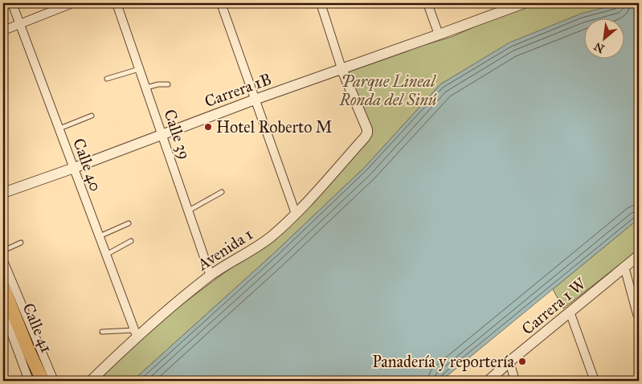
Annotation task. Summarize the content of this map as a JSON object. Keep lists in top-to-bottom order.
{
  "streets": {
    "main road": ["Calle 41"],
    "street": [
      "Carrera 1B",
      "Calle 39",
      "Calle 40",
      "Avenida 1",
      "Carrera 1 W"
    ]
  },
  "crossings": [
    ["Carrera 1B", "Calle 39"],
    ["Carrera 1B", "Calle 40"],
    ["Carrera 1B", "Avenida 1"],
    ["Calle 39", "Avenida 1"],
    ["Calle 40", "Avenida 1"]
  ],
  "parks": ["Parque Lineal Ronda del Sinú"],
  "places": ["Hotel Roberto M", "Panadería y reportería"],
  "north": "bottom left"
}
